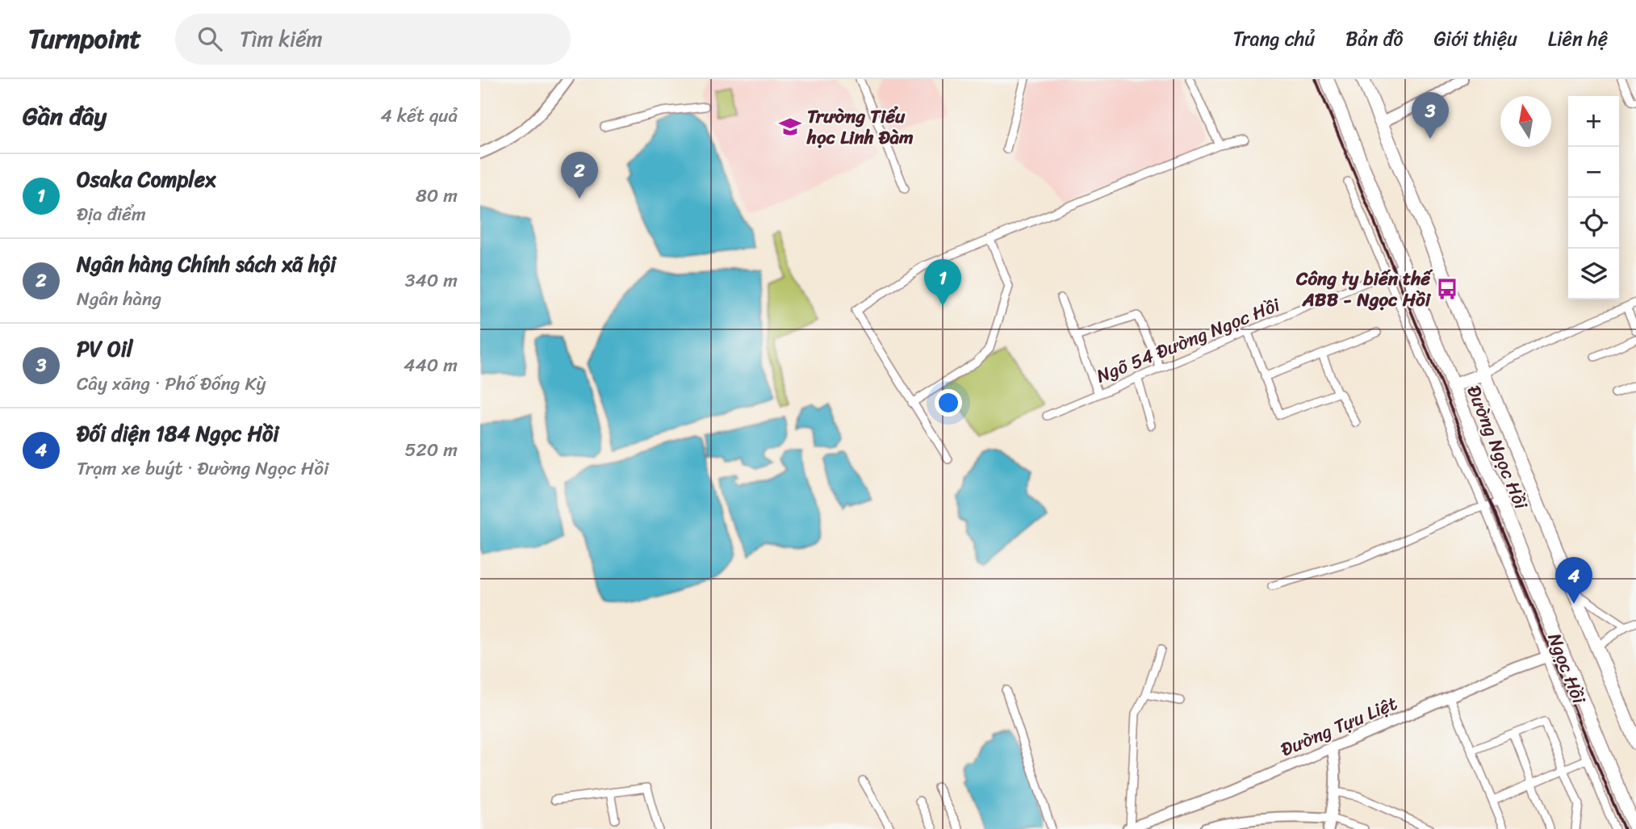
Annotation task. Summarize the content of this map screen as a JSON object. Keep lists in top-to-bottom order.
{
  "streets": {
    "highway": ["Đường Ngọc Hồi"],
    "street": ["Ngõ 54 Đường Ngọc Hồi", "Ngọc Hồi", "Đường Tựu Liệt"]
  },
  "crossings": [
    ["Ngõ 54 Đường Ngọc Hồi", "Đường Ngọc Hồi"],
    ["Ngõ 54 Đường Ngọc Hồi", "Ngọc Hồi"],
    ["Đường Ngọc Hồi", "Đường Tựu Liệt"],
    ["Ngọc Hồi", "Đường Tựu Liệt"]
  ],
  "places": {
    "school or university": ["Trường Tiểu học Linh Đàm"],
    "bus stop": ["Công ty biến thế ABB - Ngọc Hồi"]
  },
  "north": "top",
  "page": {
    "header": "Turnpoint",
    "search": "Tìm kiếm",
    "nav": [
      "Trang chủ",
      "Bản đồ",
      "Giới thiệu",
      "Liên hệ"
    ],
    "heading": ["Gần đây", "4 kết quả"],
    "pins": [
      "3",
      "2",
      "1",
      "4"
    ],
    "map_buttons": ["+", "−"],
    "list": [
      {
        "mark": "1",
        "name": "Osaka Complex",
        "note": "Địa điểm",
        "value": "80 m"
      },
      {
        "mark": "2",
        "name": "Ngân hàng Chính sách xã hội",
        "note": "Ngân hàng",
        "value": "340 m"
      },
      {
        "mark": "3",
        "name": "PV Oil",
        "note": "Cây xăng · Phố Đống Kỳ",
        "value": "440 m"
      },
      {
        "mark": "4",
        "name": "Đối diện 184 Ngọc Hồi",
        "note": "Trạm xe buýt · Đường Ngọc Hồi",
        "value": "520 m"
      }
    ]
  }
}
